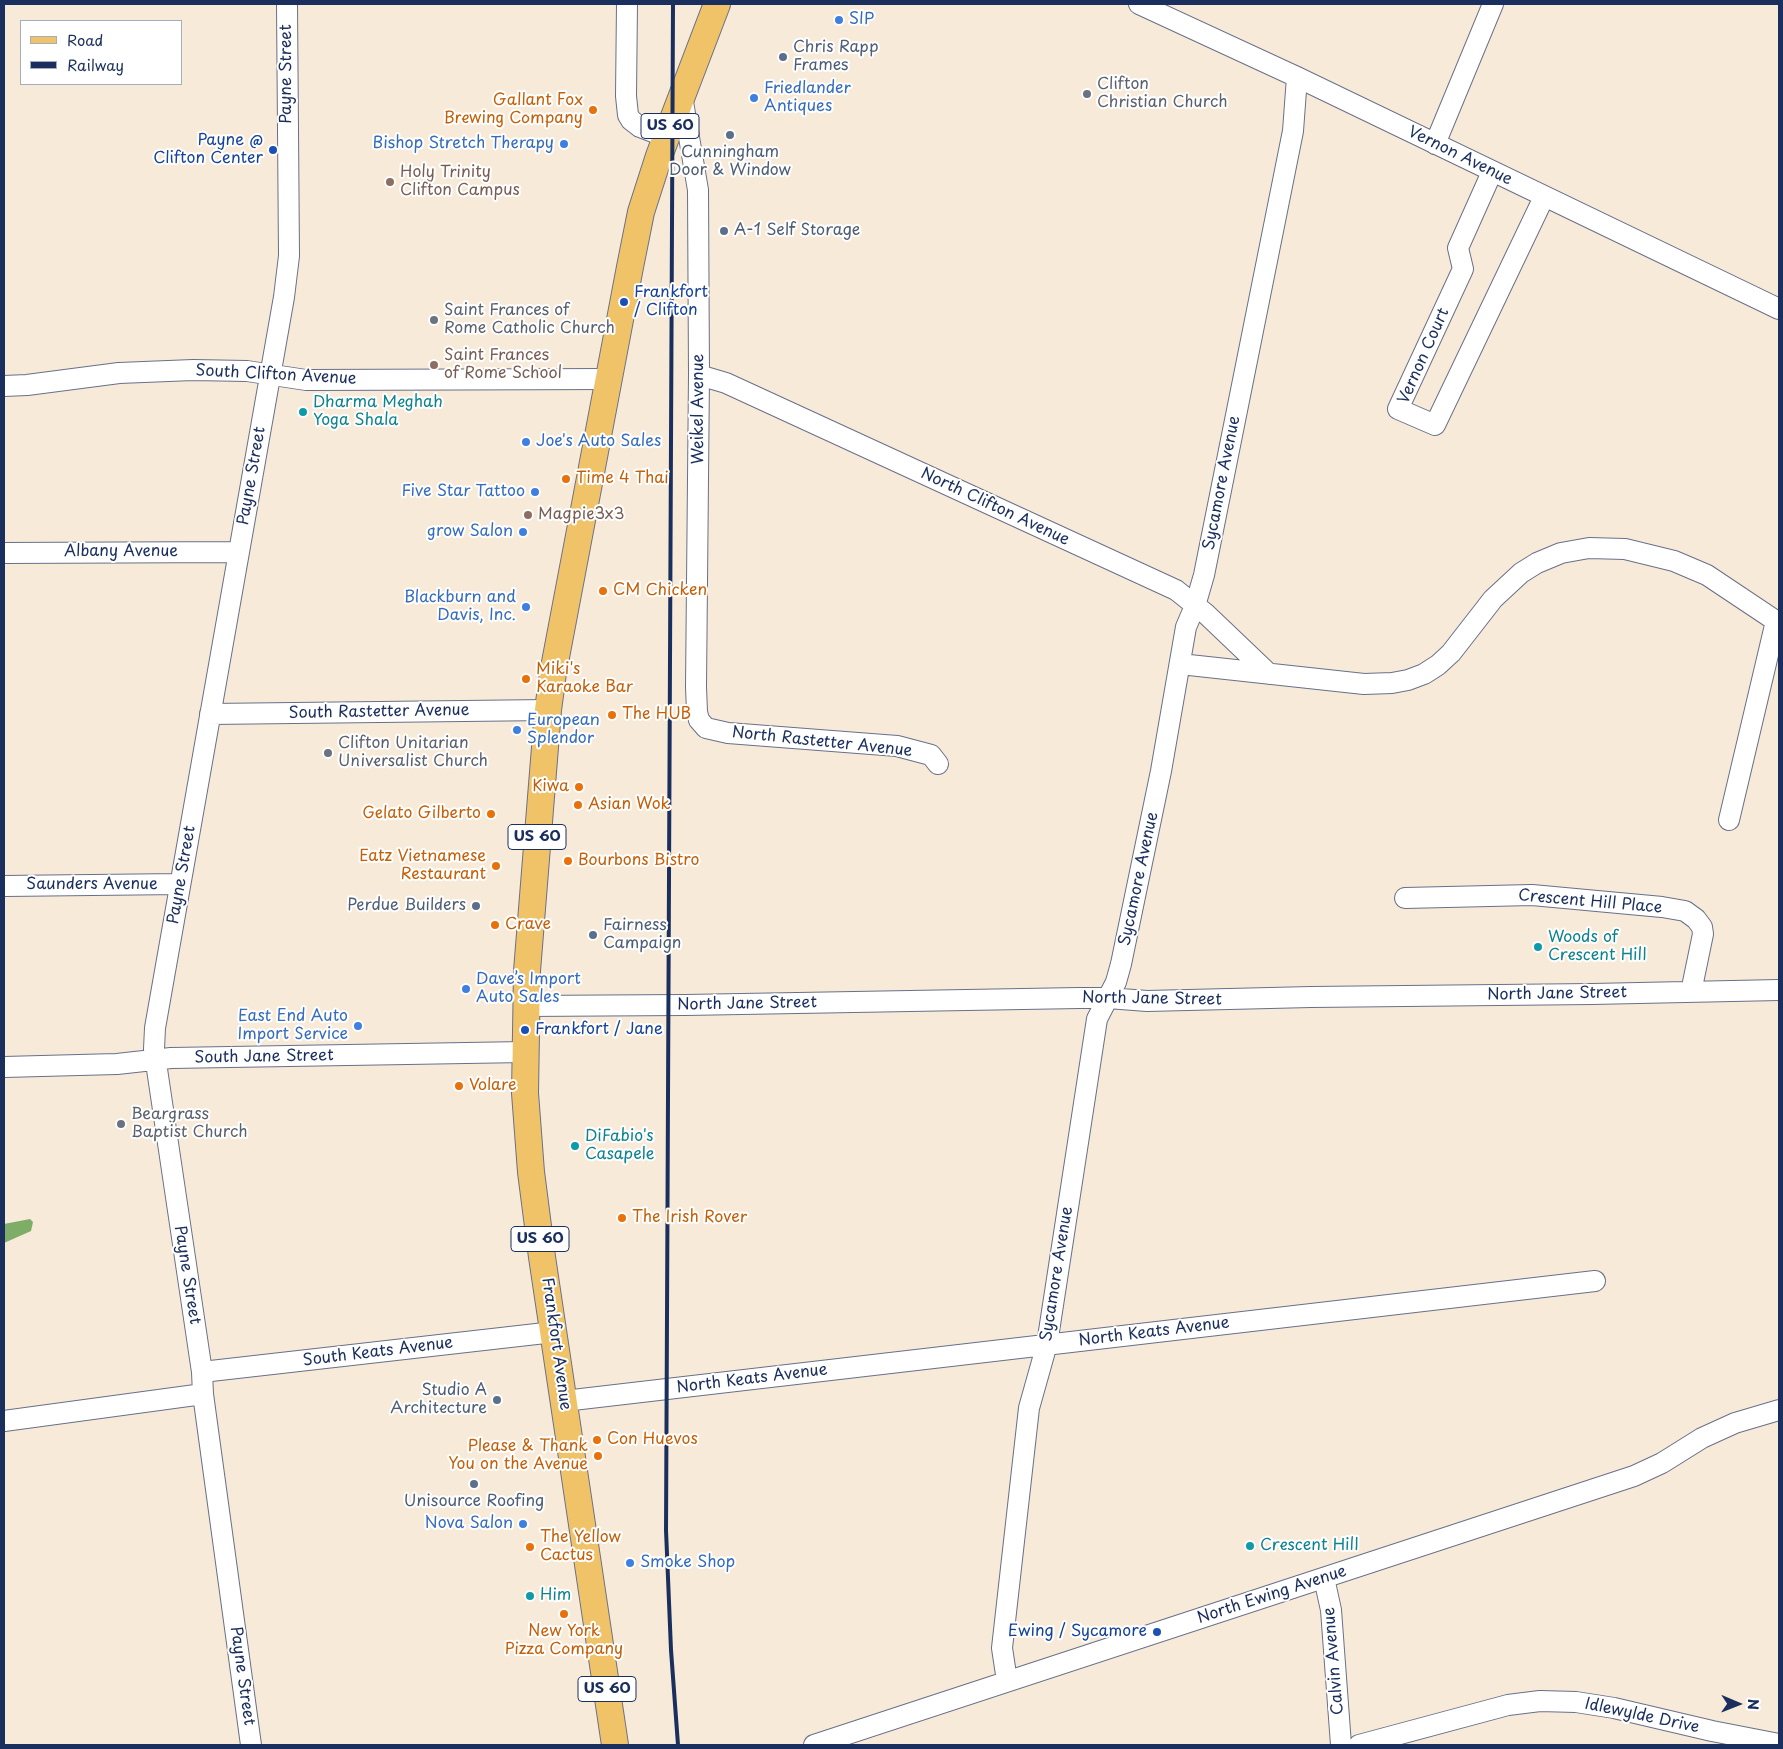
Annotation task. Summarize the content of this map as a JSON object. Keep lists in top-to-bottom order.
{
  "streets": {
    "main road": ["US 60", "Frankfort Avenue"],
    "street": [
      "Payne Street",
      "Vernon Avenue",
      "Vernon Court",
      "South Clifton Avenue",
      "Weikel Avenue",
      "Sycamore Avenue",
      "North Clifton Avenue",
      "Albany Avenue",
      "South Rastetter Avenue",
      "North Rastetter Avenue",
      "Saunders Avenue",
      "Crescent Hill Place",
      "North Jane Street",
      "South Jane Street",
      "North Keats Avenue",
      "South Keats Avenue",
      "North Ewing Avenue",
      "Calvin Avenue",
      "Idlewylde Drive"
    ]
  },
  "crossings": [
    ["Payne Street", "South Clifton Avenue"],
    ["Payne Street", "Albany Avenue"],
    ["Payne Street", "South Rastetter Avenue"],
    ["Payne Street", "Saunders Avenue"],
    ["Payne Street", "South Jane Street"],
    ["Payne Street", "South Keats Avenue"],
    ["Vernon Avenue", "Vernon Court"],
    ["Vernon Avenue", "Sycamore Avenue"],
    ["South Clifton Avenue", "Frankfort Avenue"],
    ["Weikel Avenue", "North Clifton Avenue"],
    ["Weikel Avenue", "North Rastetter Avenue"],
    ["Weikel Avenue", "Frankfort Avenue"],
    ["Sycamore Avenue", "North Clifton Avenue"],
    ["Sycamore Avenue", "North Jane Street"],
    ["Sycamore Avenue", "North Keats Avenue"],
    ["Sycamore Avenue", "North Ewing Avenue"],
    ["South Rastetter Avenue", "Frankfort Avenue"],
    ["Crescent Hill Place", "North Jane Street"],
    ["North Jane Street", "Frankfort Avenue"],
    ["South Jane Street", "Frankfort Avenue"],
    ["North Keats Avenue", "Frankfort Avenue"],
    ["Frankfort Avenue", "South Keats Avenue"],
    ["North Ewing Avenue", "Calvin Avenue"]
  ],
  "places": [
    "SIP",
    "Chris Rapp Frames",
    "Clifton Christian Church",
    "Friedlander Antiques",
    "Gallant Fox Brewing Company",
    "Cunningham Door & Window",
    "Bishop Stretch Therapy",
    "Payne @ Clifton Center",
    "Holy Trinity Clifton Campus",
    "A-1 Self Storage",
    "Frankfort / Clifton",
    "Saint Frances of Rome Catholic Church",
    "Saint Frances of Rome School",
    "Dharma Meghah Yoga Shala",
    "Joe's Auto Sales",
    "Time 4 Thai",
    "Five Star Tattoo",
    "Magpie3x3",
    "grow Salon",
    "CM Chicken",
    "Blackburn and Davis, Inc.",
    "Miki's Karaoke Bar",
    "The HUB",
    "European Splendor",
    "Clifton Unitarian Universalist Church",
    "Kiwa",
    "Asian Wok",
    "Gelato Gilberto",
    "Bourbons Bistro",
    "Eatz Vietnamese Restaurant",
    "Perdue Builders",
    "Crave",
    "Fairness Campaign",
    "Woods of Crescent Hill",
    "Dave’s Import Auto Sales",
    "East End Auto Import Service",
    "Frankfort / Jane",
    "Volare",
    "Beargrass Baptist Church",
    "DiFabio's Casapele",
    "The Irish Rover",
    "Studio A Architecture",
    "Con Huevos",
    "Please & Thank You on the Avenue",
    "Unisource Roofing",
    "Nova Salon",
    "Crescent Hill",
    "The Yellow Cactus",
    "Smoke Shop",
    "Him",
    "New York Pizza Company",
    "Ewing / Sycamore"
  ],
  "legend": ["Road", "Railway"],
  "north": "right"
}
